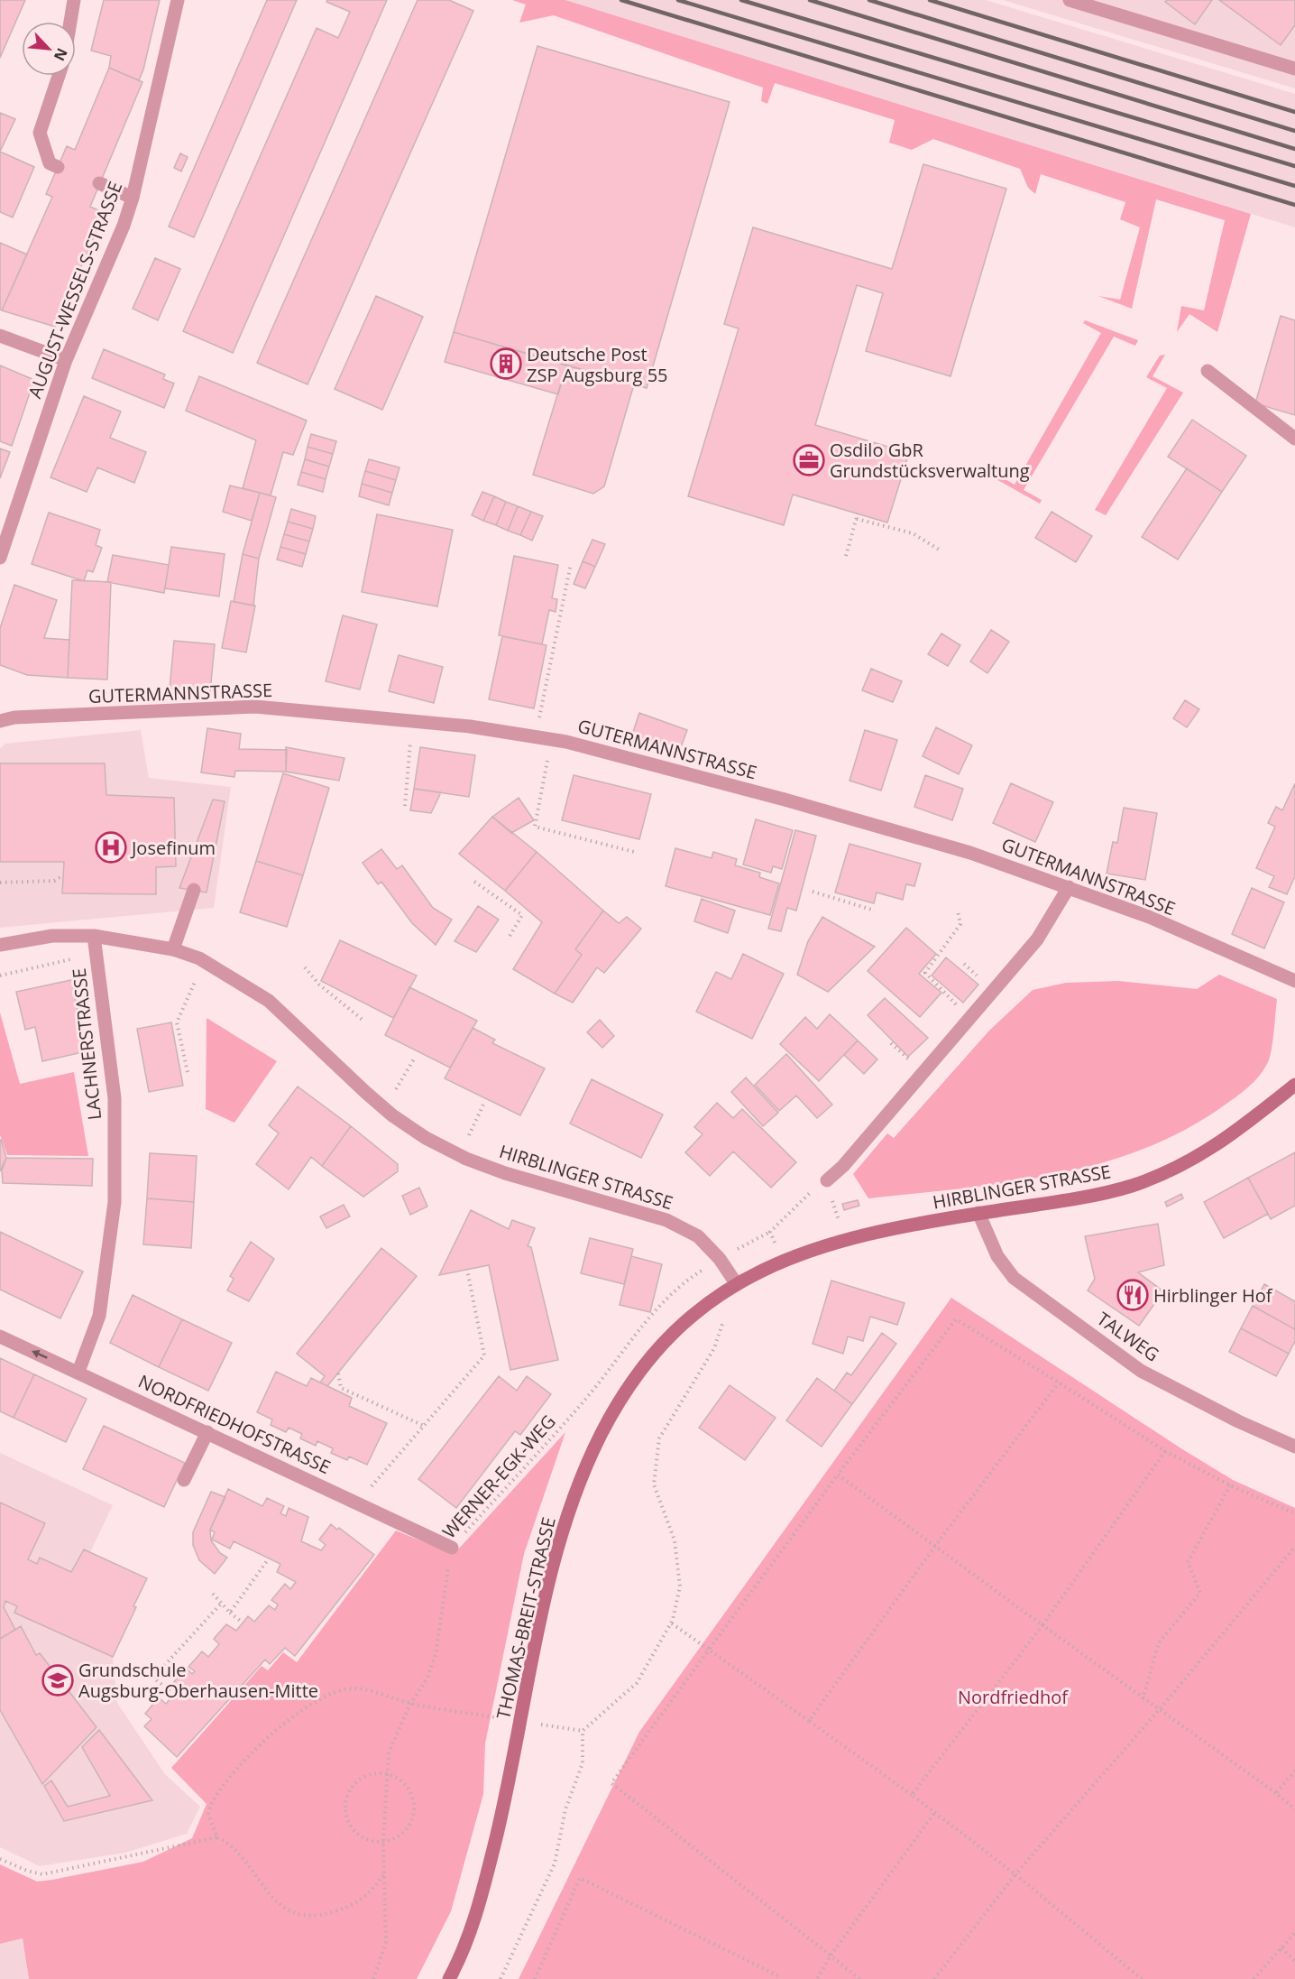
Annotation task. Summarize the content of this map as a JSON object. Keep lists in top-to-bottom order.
{
  "streets": {
    "main road": ["HIRBLINGER STRASSE", "THOMAS-BREIT-STRASSE"],
    "street": [
      "AUGUST-WESSELS-STRASSE",
      "GUTERMANNSTRASSE",
      "LACHNERSTRASSE",
      "TALWEG",
      "NORDFRIEDHOFSTRASSE"
    ],
    "path": ["WERNER-EGK-WEG"]
  },
  "crossings": [
    ["LACHNERSTRASSE", "HIRBLINGER STRASSE"],
    ["LACHNERSTRASSE", "NORDFRIEDHOFSTRASSE"],
    ["HIRBLINGER STRASSE", "TALWEG"],
    ["HIRBLINGER STRASSE", "WERNER-EGK-WEG"],
    ["HIRBLINGER STRASSE", "THOMAS-BREIT-STRASSE"],
    ["NORDFRIEDHOFSTRASSE", "WERNER-EGK-WEG"]
  ],
  "parks": ["Nordfriedhof"],
  "places": {
    "building": ["Deutsche Post ZSP Augsburg 55"],
    "office": ["Osdilo GbR Grundstücksverwaltung"],
    "hospital": ["Josefinum"],
    "restaurant": ["Hirblinger Hof"],
    "school or university": ["Grundschule Augsburg-Oberhausen-Mitte"]
  },
  "north": "bottom right"
}
